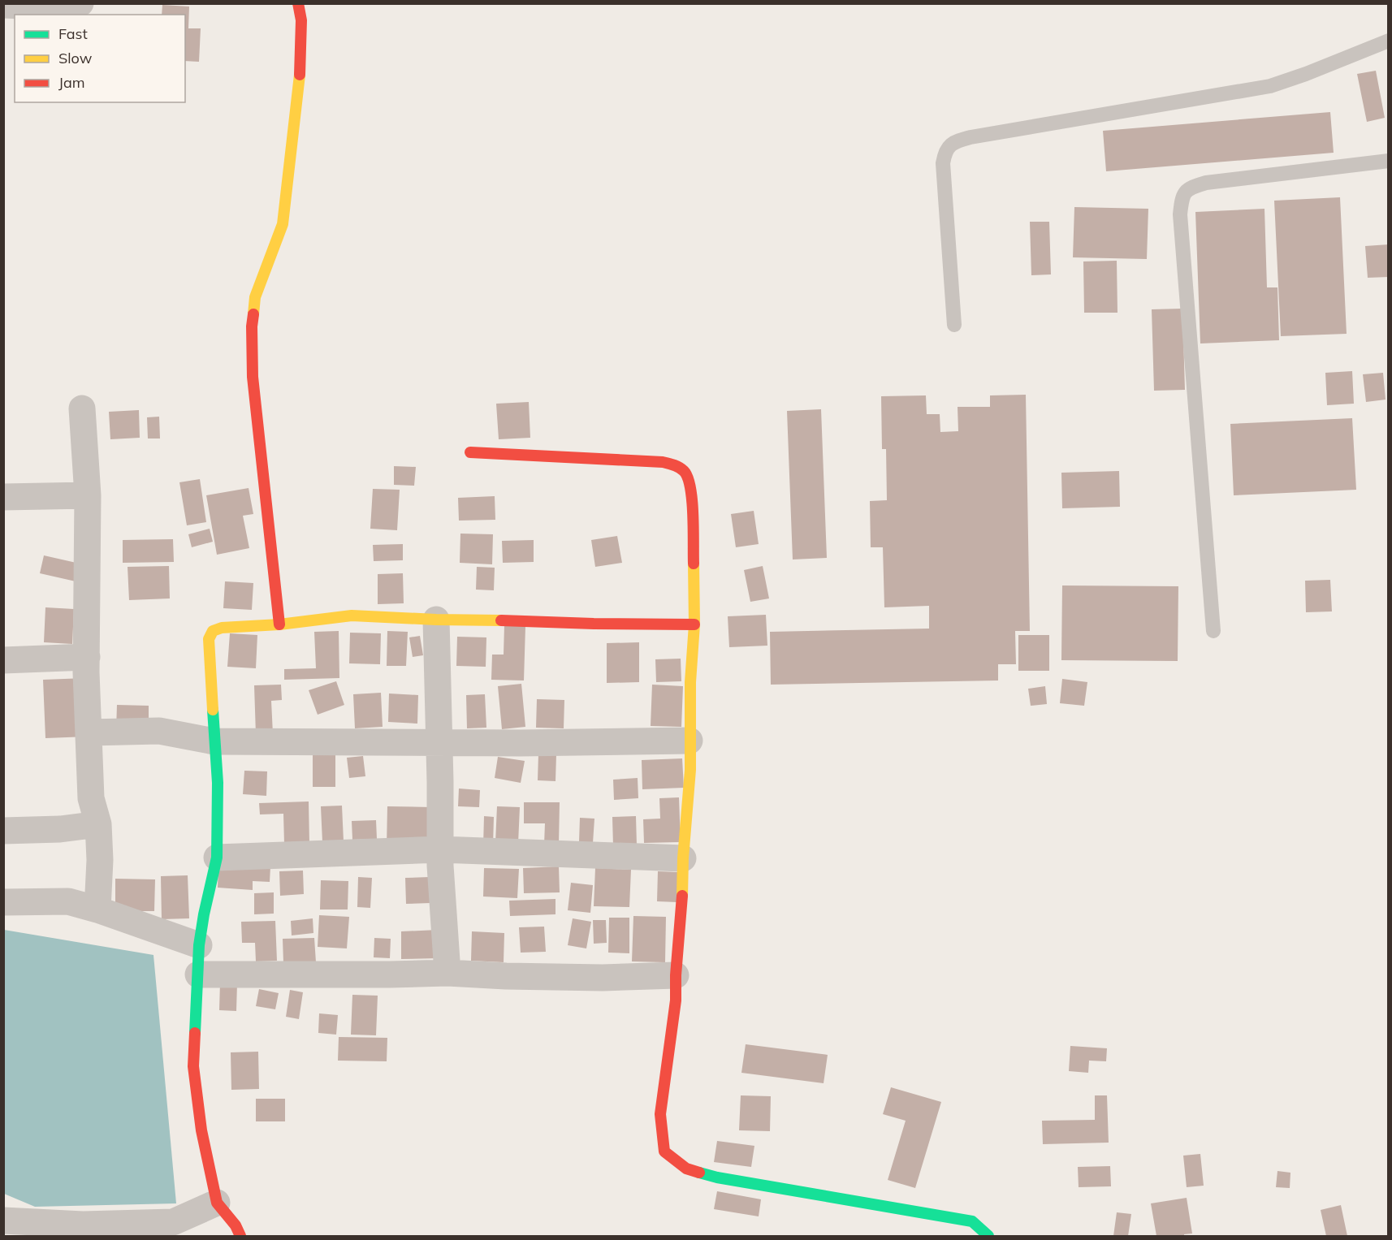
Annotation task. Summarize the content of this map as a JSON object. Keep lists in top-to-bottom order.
{
  "legend": ["Fast", "Slow", "Jam"]
}
